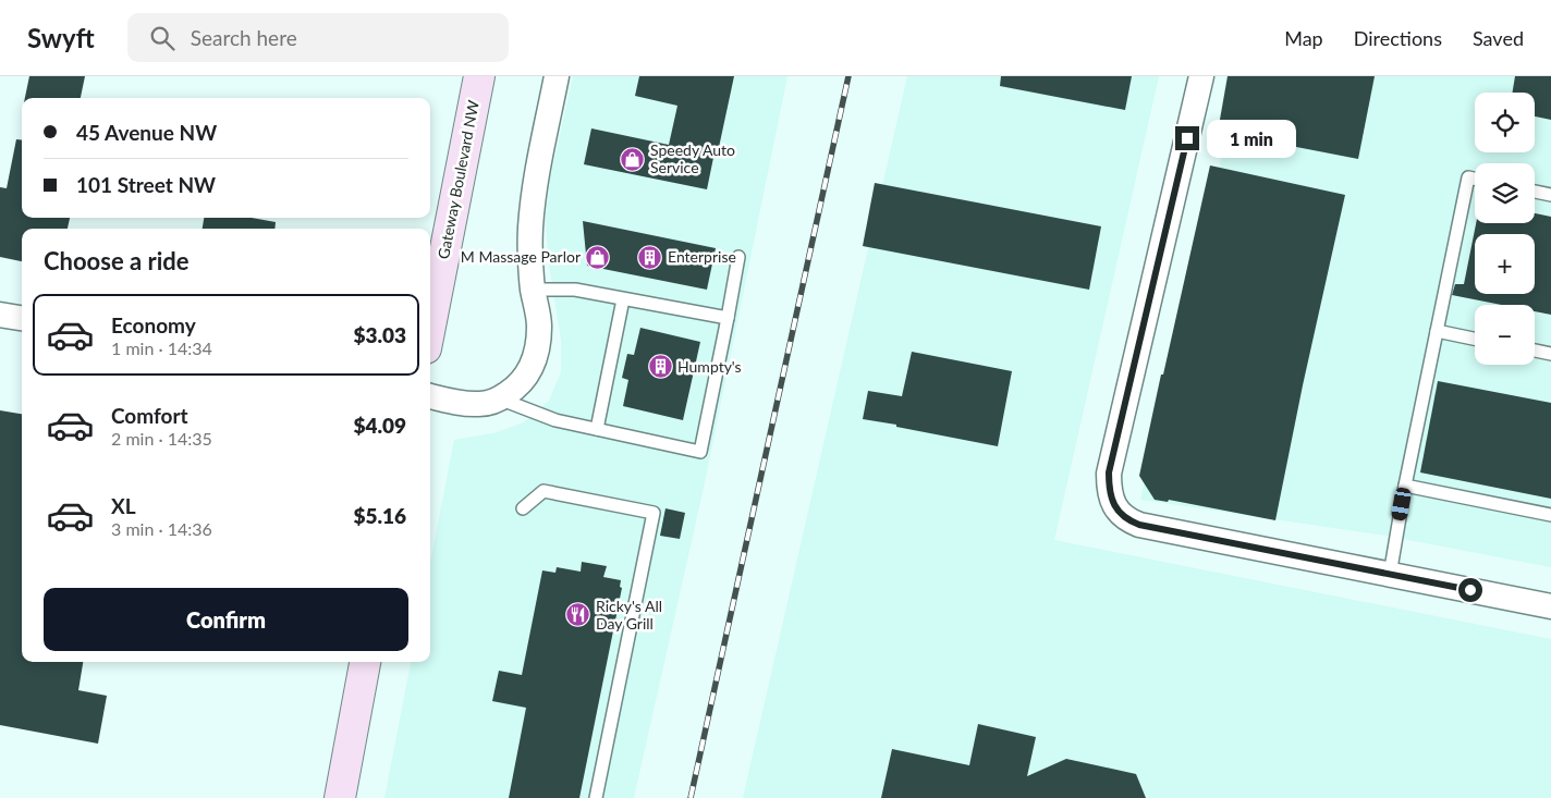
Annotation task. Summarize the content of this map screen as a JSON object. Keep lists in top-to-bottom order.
{
  "streets": {
    "main road": ["Gateway Boulevard NW"]
  },
  "places": {
    "shop": ["Speedy Auto Service", "M Massage Parlor"],
    "building": ["Enterprise", "Humpty's"],
    "restaurant": ["Ricky's All Day Grill"]
  },
  "page": {
    "header": "Swyft",
    "search": "Search here",
    "nav": ["Map", "Directions", "Saved"],
    "map_buttons": ["+", "−"],
    "banner": ["45 Avenue NW", "101 Street NW"],
    "bubble": "1 min",
    "heading": "Choose a ride",
    "list": [
      {
        "name": "Economy",
        "note": "1 min · 14:34",
        "value": "$3.03"
      },
      {
        "name": "Comfort",
        "note": "2 min · 14:35",
        "value": "$4.09"
      },
      {
        "name": "XL",
        "note": "3 min · 14:36",
        "value": "$5.16"
      }
    ],
    "buttons": "Confirm"
  }
}
